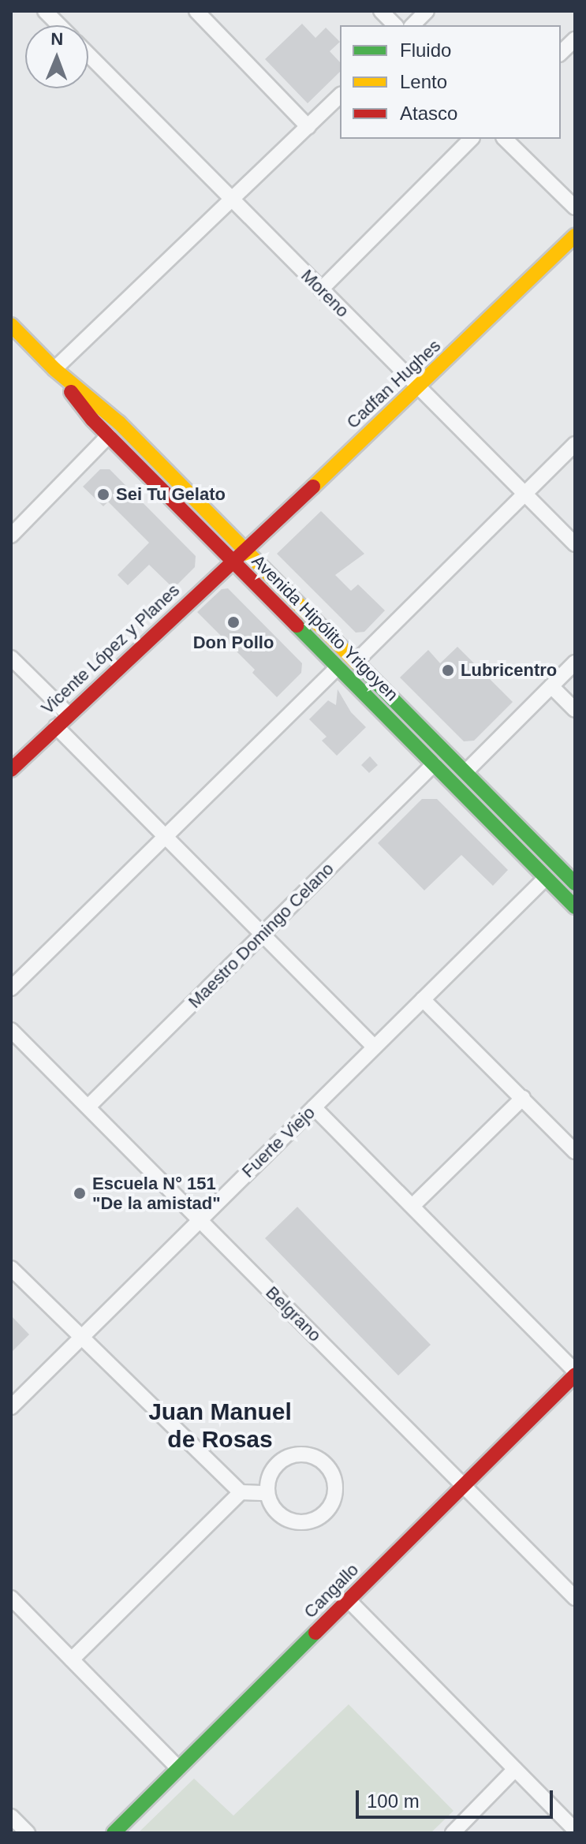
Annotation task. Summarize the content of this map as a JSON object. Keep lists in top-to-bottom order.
{
  "streets": {
    "main road": [
      "Cadfan Hughes",
      "Avenida Hipólito Yrigoyen",
      "Vicente López y Planes",
      "Cangallo"
    ],
    "street": [
      "Moreno",
      "Maestro Domingo Celano",
      "Fuerte Viejo",
      "Belgrano"
    ]
  },
  "crossings": [
    ["Moreno", "Cadfan Hughes"],
    ["Cadfan Hughes", "Avenida Hipólito Yrigoyen"],
    ["Cadfan Hughes", "Vicente López y Planes"],
    ["Avenida Hipólito Yrigoyen", "Vicente López y Planes"],
    ["Avenida Hipólito Yrigoyen", "Maestro Domingo Celano"],
    ["Avenida Hipólito Yrigoyen", "Fuerte Viejo"],
    ["Maestro Domingo Celano", "Belgrano"],
    ["Fuerte Viejo", "Belgrano"],
    ["Belgrano", "Cangallo"]
  ],
  "districts": ["Juan Manuel de Rosas"],
  "places": [
    "Sei Tu Gelato",
    "Don Pollo",
    "Lubricentro",
    "Escuela N° 151 \"De la amistad\""
  ],
  "legend": ["Fluido", "Lento", "Atasco"],
  "scale_bar": "100 m",
  "north": "top"
}
